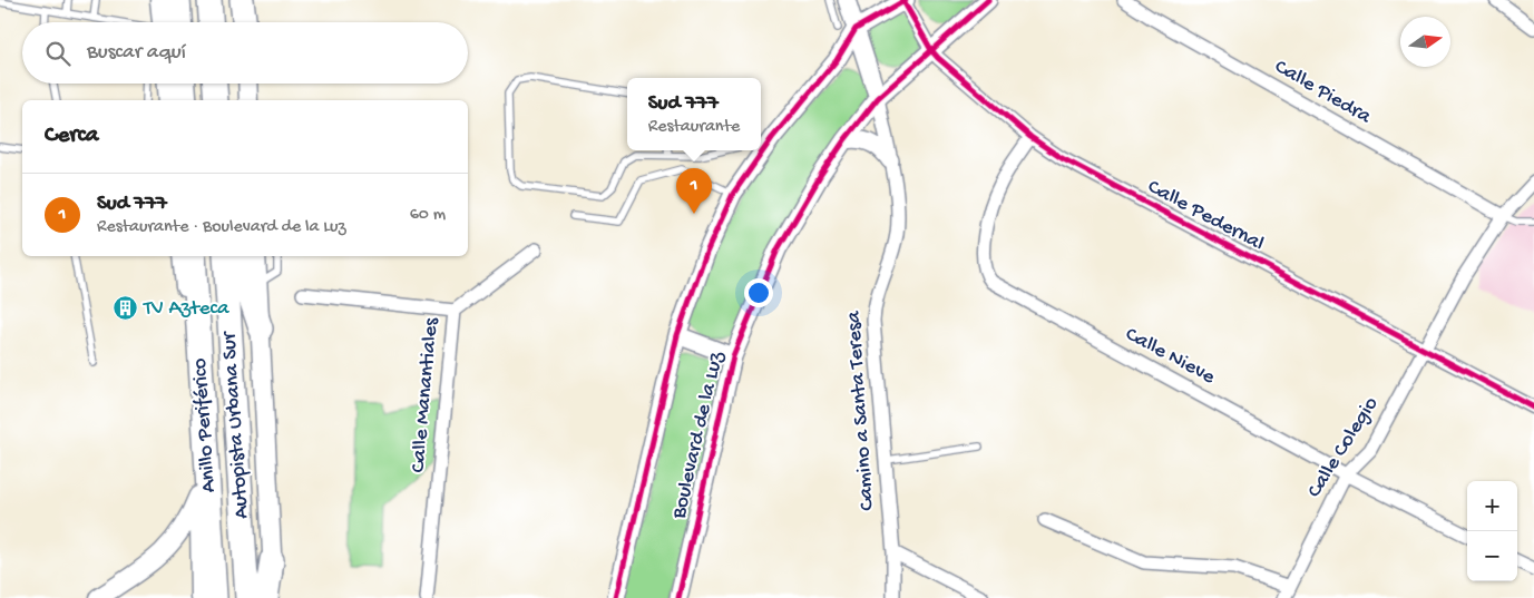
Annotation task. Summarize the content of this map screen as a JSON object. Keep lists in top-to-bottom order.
{
  "streets": {
    "highway": ["Anillo Periférico", "Autopista Urbana Sur"],
    "street": [
      "Calle Piedra",
      "Calle Pedernal",
      "Calle Nieve",
      "Calle Manantiales",
      "Camino a Santa Teresa",
      "Boulevard de la Luz",
      "Calle Colegio"
    ]
  },
  "crossings": [
    ["Calle Piedra", "Calle Colegio"],
    ["Calle Pedernal", "Calle Nieve"],
    ["Calle Pedernal", "Boulevard de la Luz"],
    ["Calle Pedernal", "Calle Colegio"],
    ["Calle Nieve", "Calle Colegio"],
    ["Camino a Santa Teresa", "Boulevard de la Luz"]
  ],
  "places": {
    "building": ["TV Azteca"]
  },
  "north": "right",
  "page": {
    "search": "Buscar aquí",
    "popup": ["Sud 777", "Restaurante"],
    "heading": "Cerca",
    "pins": "1",
    "list": [
      {
        "mark": "1",
        "name": "Sud 777",
        "note": "Restaurante · Boulevard de la Luz",
        "value": "60 m"
      }
    ],
    "map_buttons": ["+", "−"]
  }
}
